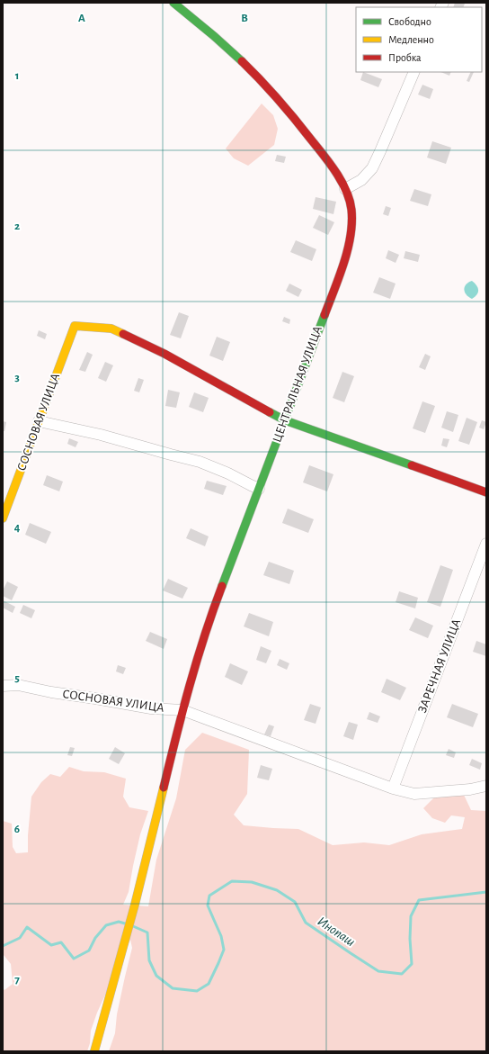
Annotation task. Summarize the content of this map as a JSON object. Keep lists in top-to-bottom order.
{
  "streets": {
    "street": ["ЦЕНТРАЛЬНАЯ УЛИЦА", "СОСНОВАЯ УЛИЦА", "ЗАРЕЧНАЯ УЛИЦА"]
  },
  "crossings": [
    ["ЦЕНТРАЛЬНАЯ УЛИЦА", "СОСНОВАЯ УЛИЦА"],
    ["СОСНОВАЯ УЛИЦА", "ЗАРЕЧНАЯ УЛИЦА"]
  ],
  "water": ["Инопаш"],
  "legend": ["Свободно", "Медленно", "Пробка"],
  "grid": {
    "columns": ["A", "B"],
    "rows": [
      "1",
      "2",
      "3",
      "4",
      "5",
      "6",
      "7"
    ]
  }
}
